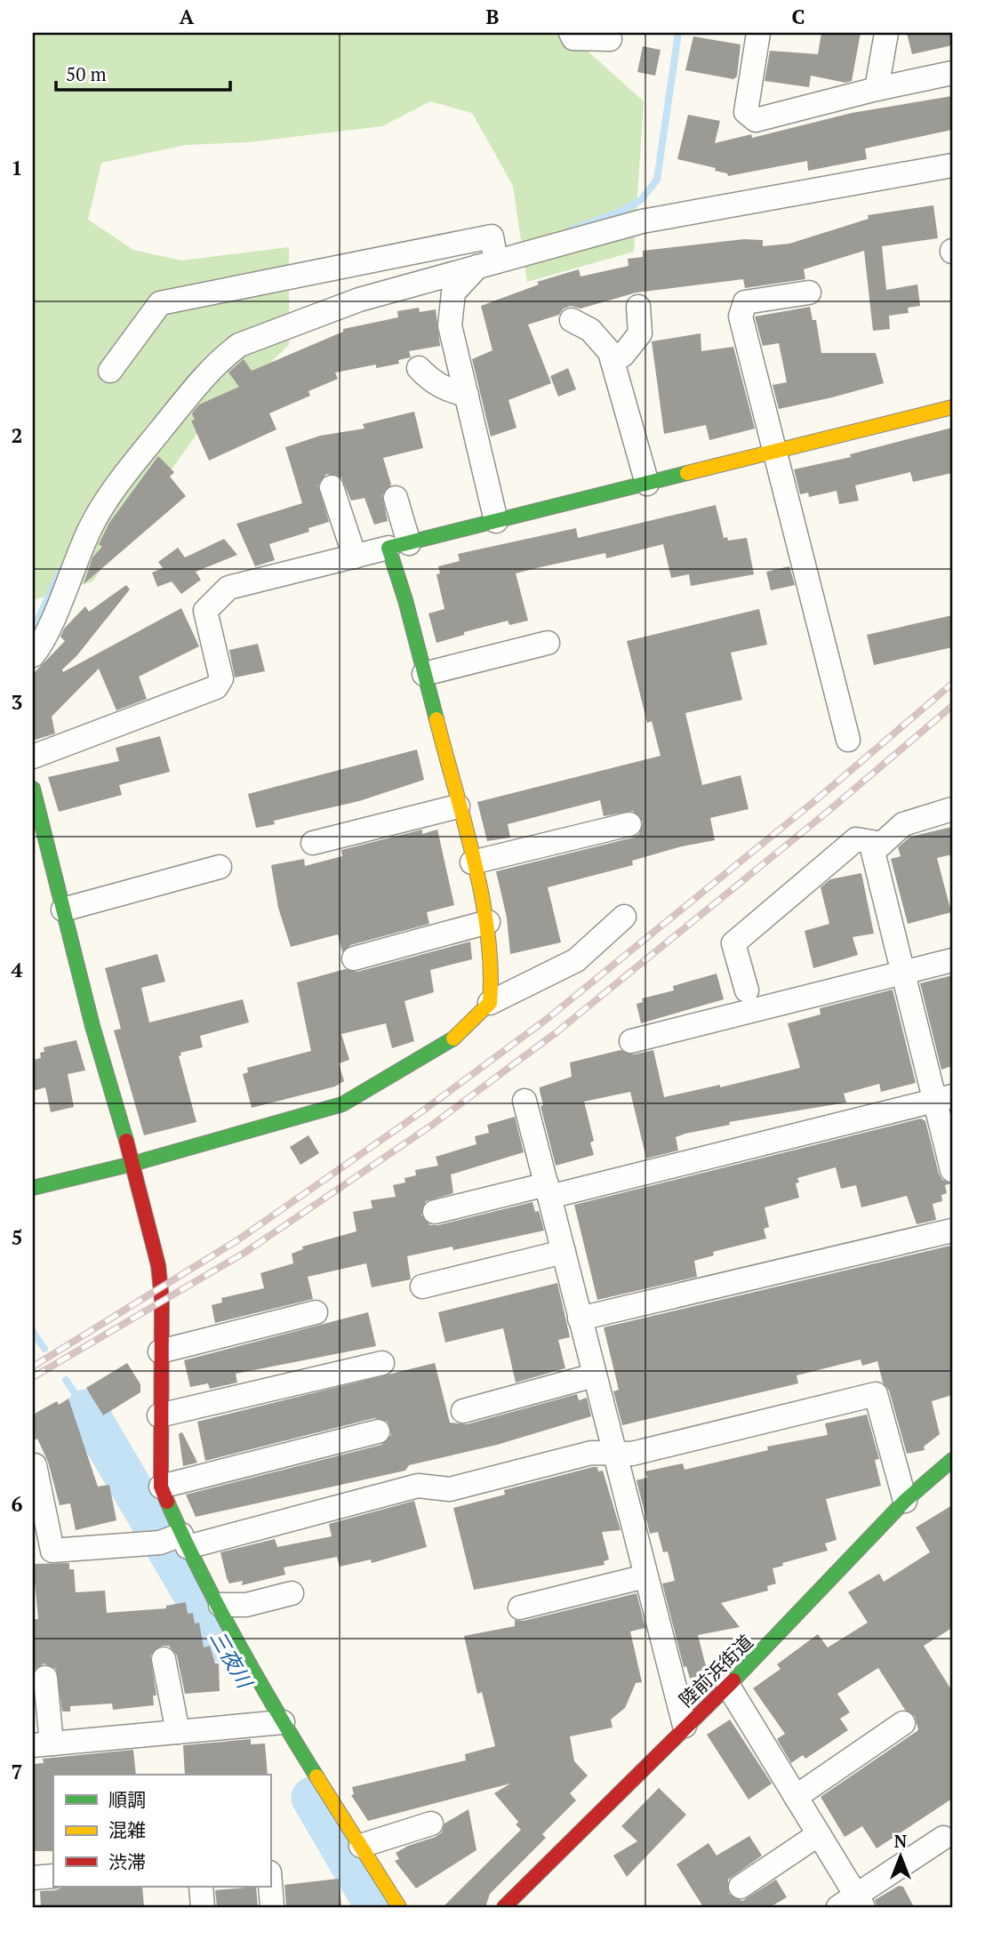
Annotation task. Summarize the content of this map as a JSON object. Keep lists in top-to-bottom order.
{
  "streets": {
    "street": ["陸前浜街道"]
  },
  "water": ["三夜川"],
  "legend": ["順調", "混雑", "渋滞"],
  "scale_bar": "50 m",
  "north": "top",
  "grid": {
    "columns": ["A", "B", "C"],
    "rows": [
      "1",
      "2",
      "3",
      "4",
      "5",
      "6",
      "7"
    ]
  }
}
